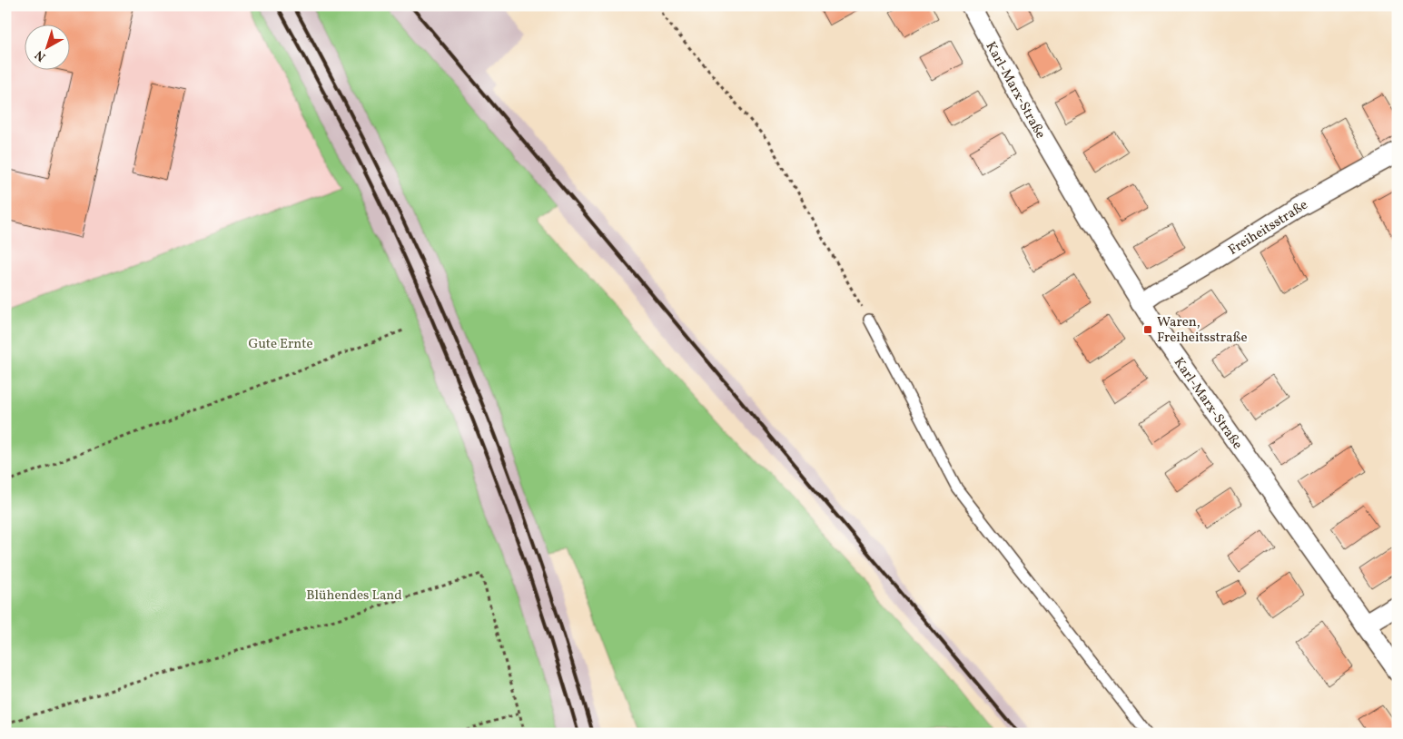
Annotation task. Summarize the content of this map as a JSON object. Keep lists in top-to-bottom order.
{
  "streets": {
    "street": ["Karl-Marx-Straße", "Freiheitsstraße"]
  },
  "crossings": [
    ["Karl-Marx-Straße", "Freiheitsstraße"]
  ],
  "parks": ["Gute Ernte", "Blühendes Land"],
  "places": {
    "transit": ["Waren, Freiheitsstraße"]
  },
  "north": "bottom left"
}
